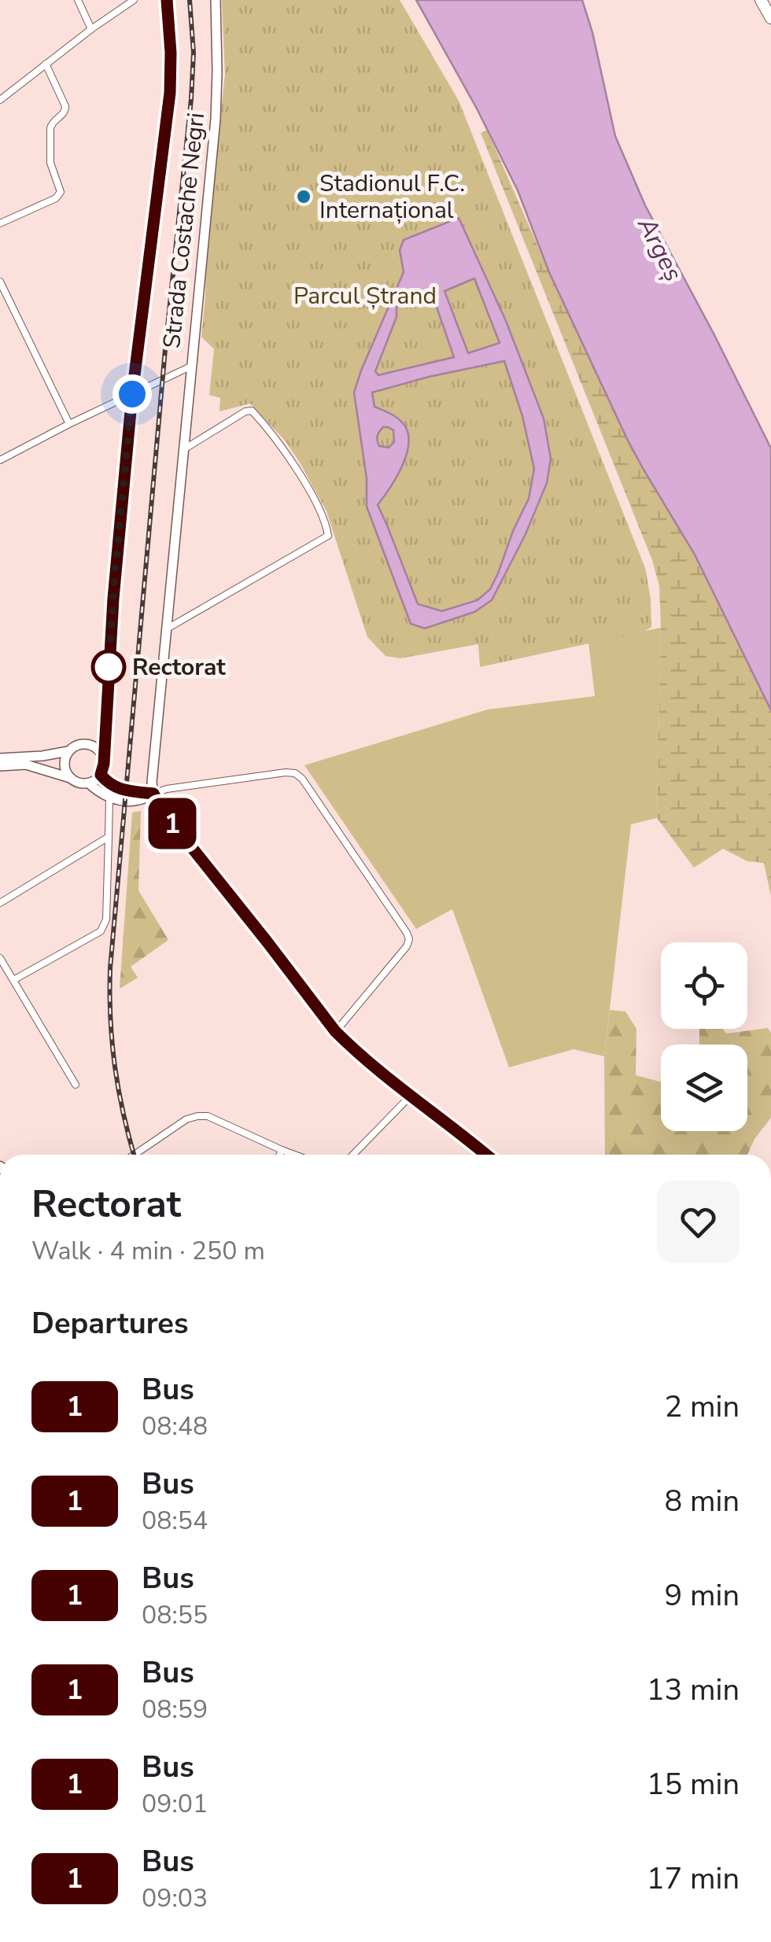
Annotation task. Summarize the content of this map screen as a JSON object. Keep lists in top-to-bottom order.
{
  "streets": {
    "main road": ["Strada Costache Negri"]
  },
  "water": ["Argeș"],
  "parks": ["Parcul Ștrand"],
  "places": ["Stadionul F.C. Internațional", "Rectorat"],
  "lines": ["bus line 1"],
  "page": {
    "on_map": "1",
    "heading": [
      ["Rectorat", "Walk · 4 min · 250 m"],
      "Departures"
    ],
    "list": [
      {
        "mark": "1",
        "name": "Bus",
        "note": "08:48",
        "value": "2 min"
      },
      {
        "mark": "1",
        "name": "Bus",
        "note": "08:54",
        "value": "8 min"
      },
      {
        "mark": "1",
        "name": "Bus",
        "note": "08:55",
        "value": "9 min"
      },
      {
        "mark": "1",
        "name": "Bus",
        "note": "08:59",
        "value": "13 min"
      },
      {
        "mark": "1",
        "name": "Bus",
        "note": "09:01",
        "value": "15 min"
      },
      {
        "mark": "1",
        "name": "Bus",
        "note": "09:03",
        "value": "17 min"
      }
    ]
  }
}
